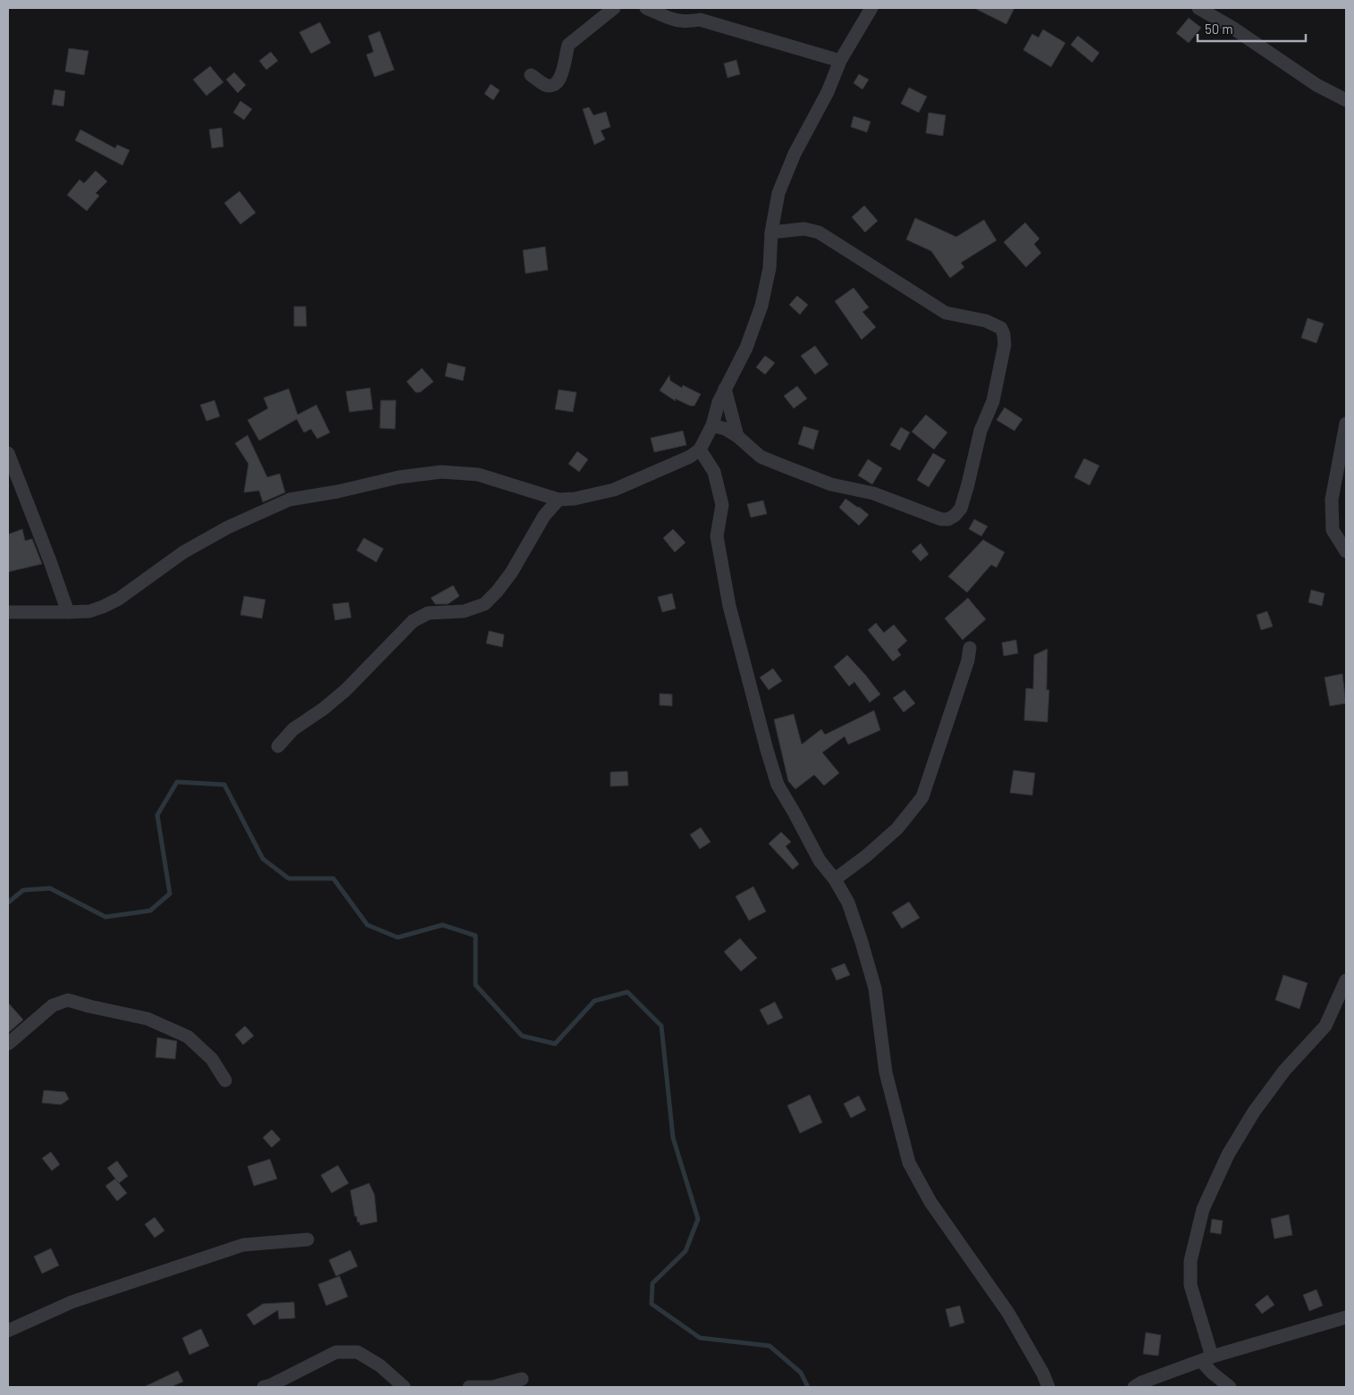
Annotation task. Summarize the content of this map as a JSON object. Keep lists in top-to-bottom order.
{
  "scale_bar": "50 m"
}
